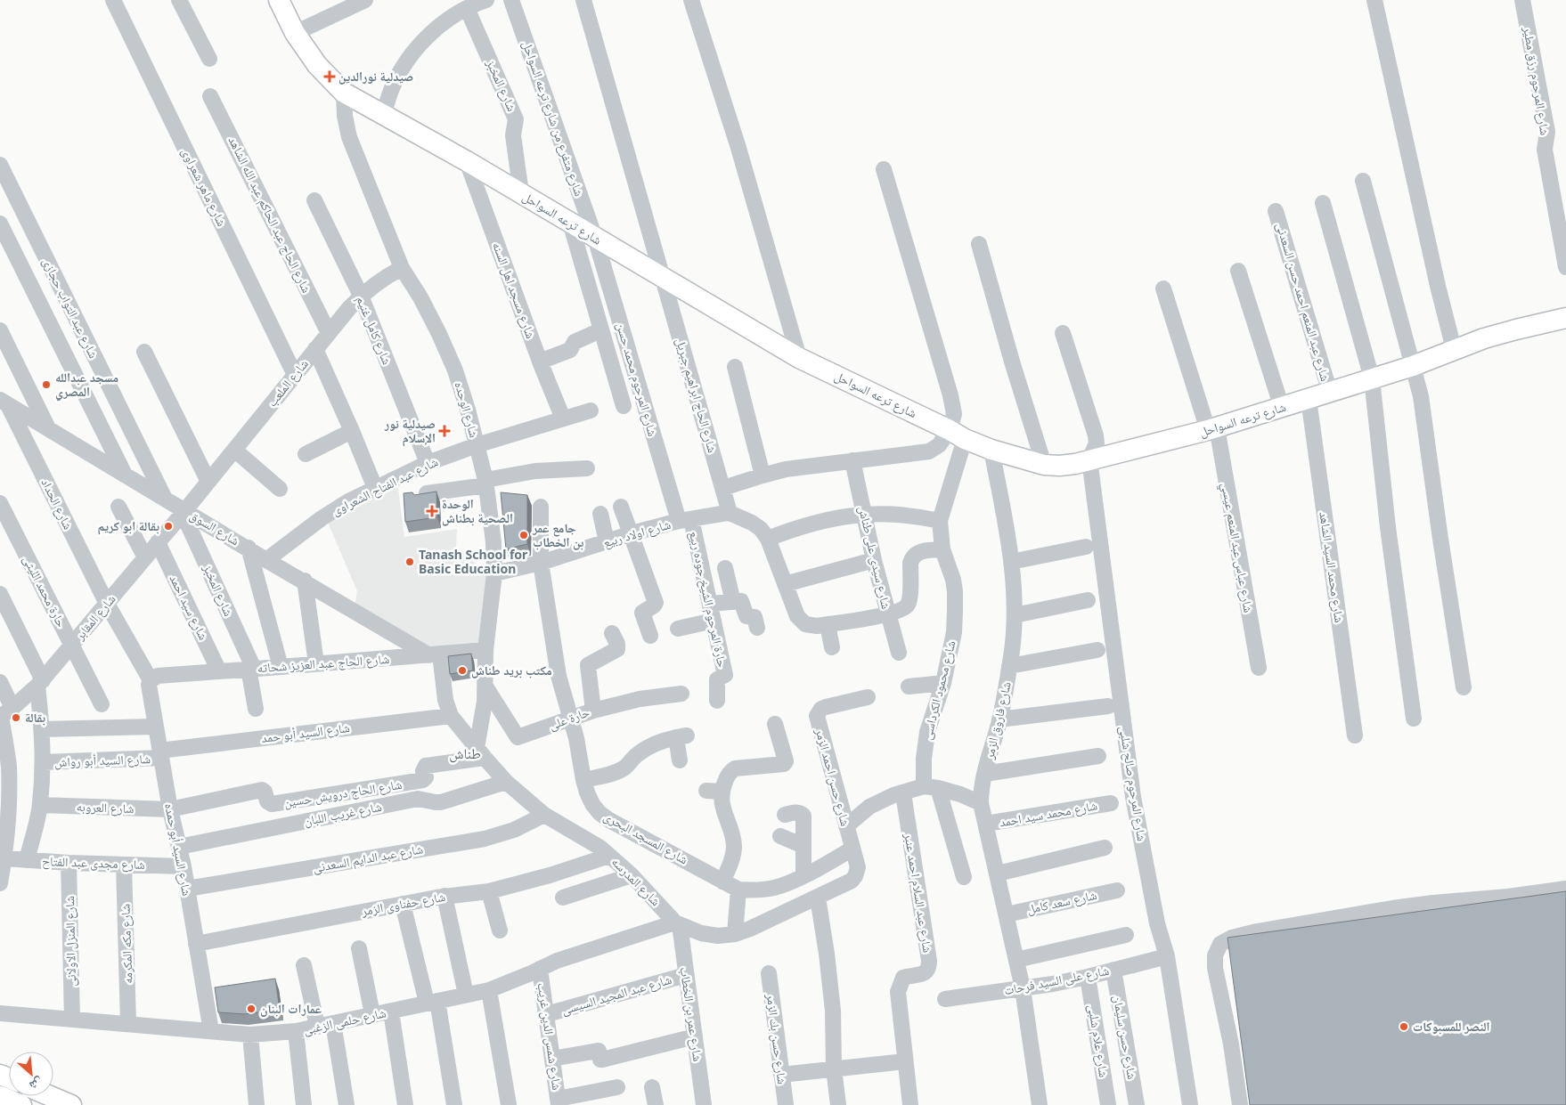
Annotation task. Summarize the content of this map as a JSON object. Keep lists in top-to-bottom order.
{
  "streets": {
    "main road": ["شارع ترعه السواحل"],
    "street": [
      "شارع المرحوم رزق مطير",
      "شارع المخبز",
      "شارع متفرع من شارع ترعه السواحل",
      "شارع ماهر شعراوى",
      "شارع الحاج عبد الحاكم عبد الله الشاهد",
      "شارع مسجد اهل السنه",
      "شارع عبد المنعم احمد حسن السعدنى",
      "شارع عبد التواب حجازى",
      "شارع كامل غنيم",
      "شارع المرحوم محمد حسن",
      "شارع الملعب",
      "شارع الحاج ابراهيم جبريل",
      "شارع الوحده",
      "شارع عبد الفتاح الشعراوى",
      "شارع الحداد",
      "شارع السوق",
      "شارع اولاد ربيع",
      "شارع عباس عبد المنعم عيسي",
      "شارع سيدى على طناش",
      "شارع محمد السيد الشاهد",
      "حارة محمد الليثى",
      "حارة المرحوم الشيخ جوده ربيع",
      "شارع سيد احمد",
      "شارع المقابر",
      "شارع الحاج عبد العزيز شحاته",
      "شارع محمود الكرداسى",
      "حارة على",
      "شارع فاروق الزمر",
      "شارع السيد أبو حمد",
      "شارع السيد أبو رواش",
      "شارع حسن احمد الزمر",
      "شارع المرحوم صالح شلبى",
      "شارع الحاج درويش حسين",
      "شارع العروبه",
      "شارع غريب اللبان",
      "شارع محمد سيد احمد",
      "شارع المسجد البحرى",
      "شارع السيد أبو حمده",
      "شارع عبد الدايم السعدنى",
      "شارع مجدى عبد الفتاح",
      "شارع المدرسه",
      "شارع عبد السلام احمد عنبر",
      "شارع سعد كامل",
      "شارع حفناوى الزمر",
      "شارع المنزل الاولانى",
      "شارع مكه المكرمه",
      "شارع على السيد فرحات",
      "شارع عبد المجيد السيسى",
      "شارع عمر بن الخطاب",
      "شارع حلمى الزغبى",
      "شارع شمس الدين غريب",
      "شارع حسن سليمان",
      "شارع حسن بك الزمر",
      "شارع علام شلبى"
    ]
  },
  "crossings": [
    ["شارع المخبز", "شارع ترعه السواحل"],
    ["شارع المخبز", "شارع الملعب"],
    ["شارع المخبز", "شارع السوق"],
    ["شارع المخبز", "شارع المقابر"],
    ["شارع المخبز", "شارع الحاج عبد العزيز شحاته"],
    ["شارع متفرع من شارع ترعه السواحل", "شارع ترعه السواحل"],
    ["شارع متفرع من شارع ترعه السواحل", "شارع المرحوم محمد حسن"],
    ["شارع ماهر شعراوى", "شارع الملعب"],
    ["شارع الحاج عبد الحاكم عبد الله الشاهد", "شارع الملعب"],
    ["شارع ترعه السواحل", "شارع مسجد اهل السنه"],
    ["شارع ترعه السواحل", "شارع عبد المنعم احمد حسن السعدنى"],
    ["شارع ترعه السواحل", "شارع المرحوم محمد حسن"],
    ["شارع ترعه السواحل", "شارع الحاج ابراهيم جبريل"],
    ["شارع ترعه السواحل", "شارع الوحده"],
    ["شارع ترعه السواحل", "شارع عباس عبد المنعم عيسي"],
    ["شارع ترعه السواحل", "شارع محمد السيد الشاهد"],
    ["شارع ترعه السواحل", "شارع محمود الكرداسى"],
    ["شارع ترعه السواحل", "شارع فاروق الزمر"],
    ["شارع ترعه السواحل", "شارع المرحوم صالح شلبى"],
    ["شارع مسجد اهل السنه", "شارع عبد الفتاح الشعراوى"],
    ["شارع عبد التواب حجازى", "شارع السوق"],
    ["شارع كامل غنيم", "شارع الملعب"],
    ["شارع كامل غنيم", "شارع عبد الفتاح الشعراوى"],
    ["شارع المرحوم محمد حسن", "شارع اولاد ربيع"],
    ["شارع المرحوم محمد حسن", "حارة المرحوم الشيخ جوده ربيع"],
    ["شارع الملعب", "شارع الوحده"],
    ["شارع الملعب", "شارع السوق"],
    ["شارع الملعب", "شارع المقابر"],
    ["شارع الحاج ابراهيم جبريل", "شارع اولاد ربيع"],
    ["شارع الوحده", "شارع عبد الفتاح الشعراوى"],
    ["شارع الوحده", "شارع اولاد ربيع"],
    ["شارع الوحده", "شارع الحاج عبد العزيز شحاته"],
    ["شارع الوحده", "حارة على"],
    ["شارع الوحده", "شارع الحاج درويش حسين"],
    ["شارع الوحده", "شارع المدرسه"],
    ["شارع عبد الفتاح الشعراوى", "شارع السوق"],
    ["شارع الحداد", "شارع السوق"],
    ["شارع الحداد", "شارع المقابر"],
    ["شارع الحداد", "شارع الحاج عبد العزيز شحاته"],
    ["شارع الحداد", "شارع السيد أبو حمده"],
    ["شارع السوق", "شارع المقابر"],
    ["شارع السوق", "شارع الحاج عبد العزيز شحاته"],
    ["شارع اولاد ربيع", "حارة المرحوم الشيخ جوده ربيع"],
    ["شارع اولاد ربيع", "شارع المسجد البحرى"],
    ["حارة محمد الليثى", "شارع المقابر"],
    ["شارع سيد احمد", "شارع المقابر"],
    ["شارع سيد احمد", "شارع الحاج عبد العزيز شحاته"],
    ["شارع الحاج عبد العزيز شحاته", "شارع السيد أبو حمده"],
    ["حارة على", "شارع المسجد البحرى"],
    ["شارع فاروق الزمر", "شارع محمد سيد احمد"],
    ["شارع فاروق الزمر", "شارع سعد كامل"],
    ["شارع فاروق الزمر", "شارع على السيد فرحات"],
    ["شارع السيد أبو حمد", "شارع السيد أبو رواش"],
    ["شارع السيد أبو حمد", "شارع السيد أبو حمده"],
    ["شارع السيد أبو حمد", "شارع المدرسه"],
    ["شارع السيد أبو رواش", "شارع السيد أبو حمده"],
    ["شارع حسن احمد الزمر", "شارع المسجد البحرى"],
    ["شارع حسن احمد الزمر", "شارع المدرسه"],
    ["شارع المرحوم صالح شلبى", "شارع على السيد فرحات"],
    ["شارع الحاج درويش حسين", "شارع العروبه"],
    ["شارع الحاج درويش حسين", "شارع السيد أبو حمده"],
    ["شارع الحاج درويش حسين", "شارع المدرسه"],
    ["شارع العروبه", "شارع السيد أبو حمده"],
    ["شارع غريب اللبان", "شارع السيد أبو حمده"],
    ["شارع غريب اللبان", "شارع المدرسه"],
    ["شارع السيد أبو حمده", "شارع عبد الدايم السعدنى"],
    ["شارع السيد أبو حمده", "شارع مجدى عبد الفتاح"],
    ["شارع السيد أبو حمده", "شارع حفناوى الزمر"],
    ["شارع السيد أبو حمده", "شارع حلمى الزغبى"],
    ["شارع عبد الدايم السعدنى", "شارع المدرسه"],
    ["شارع مجدى عبد الفتاح", "شارع المنزل الاولانى"],
    ["شارع مجدى عبد الفتاح", "شارع مكه المكرمه"],
    ["شارع المدرسه", "شارع حفناوى الزمر"],
    ["شارع المدرسه", "شارع عمر بن الخطاب"],
    ["شارع المدرسه", "شارع حلمى الزغبى"],
    ["شارع المنزل الاولانى", "شارع حلمى الزغبى"],
    ["شارع مكه المكرمه", "شارع حلمى الزغبى"],
    ["شارع على السيد فرحات", "شارع حسن سليمان"],
    ["شارع على السيد فرحات", "شارع علام شلبى"],
    ["شارع عبد المجيد السيسى", "شارع عمر بن الخطاب"],
    ["شارع عبد المجيد السيسى", "شارع شمس الدين غريب"],
    ["شارع عمر بن الخطاب", "شارع حلمى الزغبى"],
    ["شارع حلمى الزغبى", "شارع شمس الدين غريب"]
  ],
  "districts": ["طناش"],
  "places": {
    "health": ["صيدلية نورالدين", "صيدلية نور الإسلام", "الوحدة الصحية بطناش"],
    "other": [
      "مسجد عبدالله المصري",
      "بقالة ابو كريم",
      "جامع عمر بن الخطاب",
      "Tanash School for Basic Education",
      "مكتب بريد طناش",
      "بقالة",
      "عمارات البنان",
      "النصر للمسبوكات"
    ]
  },
  "north": "bottom right"
}
